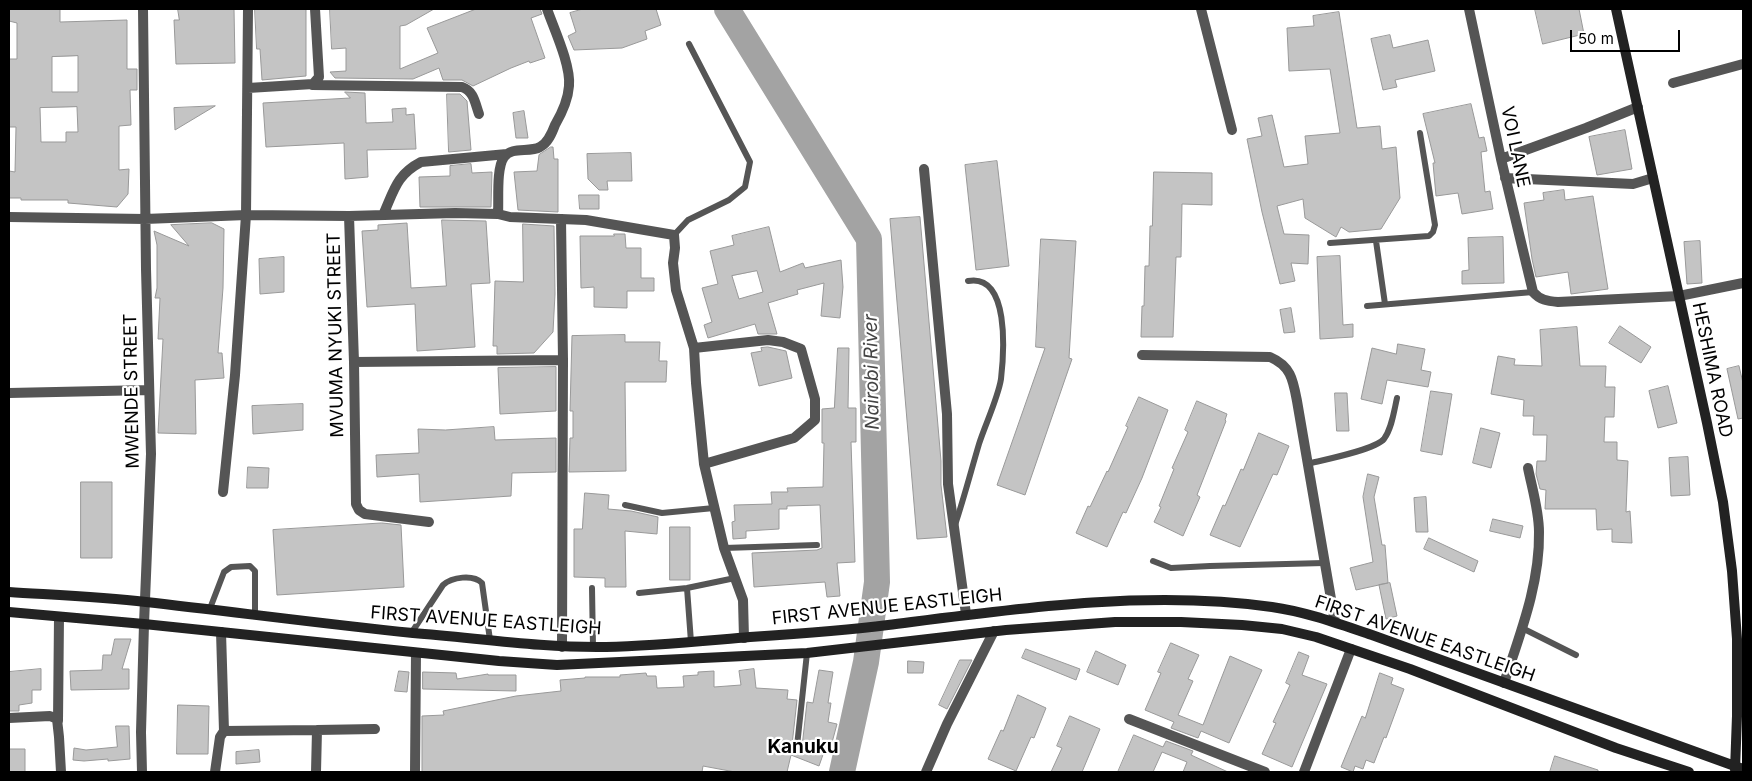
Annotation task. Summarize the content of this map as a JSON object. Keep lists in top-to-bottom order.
{
  "streets": {
    "main road": ["HESHIMA ROAD", "FIRST AVENUE EASTLEIGH"],
    "street": ["VOI LANE", "MVUMA NYUKI STREET", "MWENDE STREET"]
  },
  "crossings": [
    ["MVUMA NYUKI STREET", "MWENDE STREET"],
    ["HESHIMA ROAD", "FIRST AVENUE EASTLEIGH"],
    ["MWENDE STREET", "FIRST AVENUE EASTLEIGH"]
  ],
  "districts": ["Kanuku"],
  "water": ["Nairobi River"],
  "scale_bar": "50 m"
}
